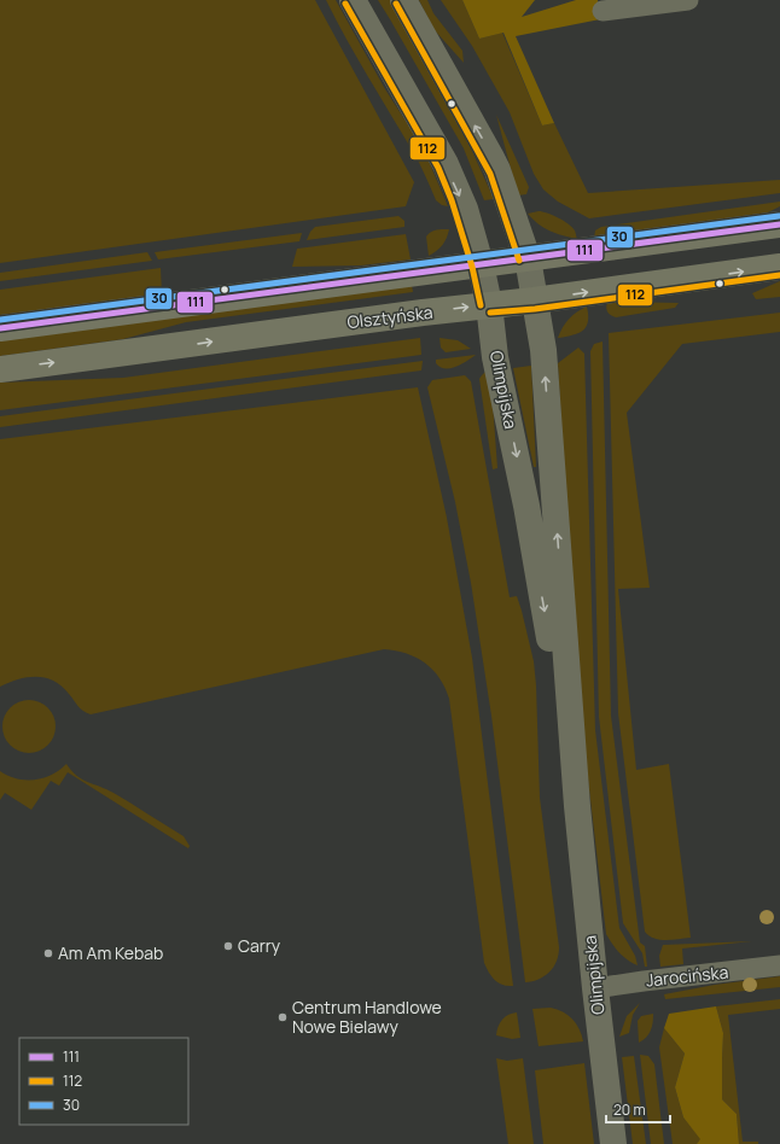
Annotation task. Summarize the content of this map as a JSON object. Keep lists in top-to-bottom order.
{
  "streets": {
    "main road": ["Olsztyńska", "Olimpijska"],
    "street": ["Jarocińska"]
  },
  "crossings": [
    ["Olsztyńska", "Olimpijska"],
    ["Olimpijska", "Jarocińska"]
  ],
  "places": ["Carry", "Am Am Kebab", "Centrum Handlowe Nowe Bielawy"],
  "lines": ["transit line 112", "transit line 30", "transit line 111"],
  "legend": ["111", "112", "30"],
  "scale_bar": "20 m"
}
